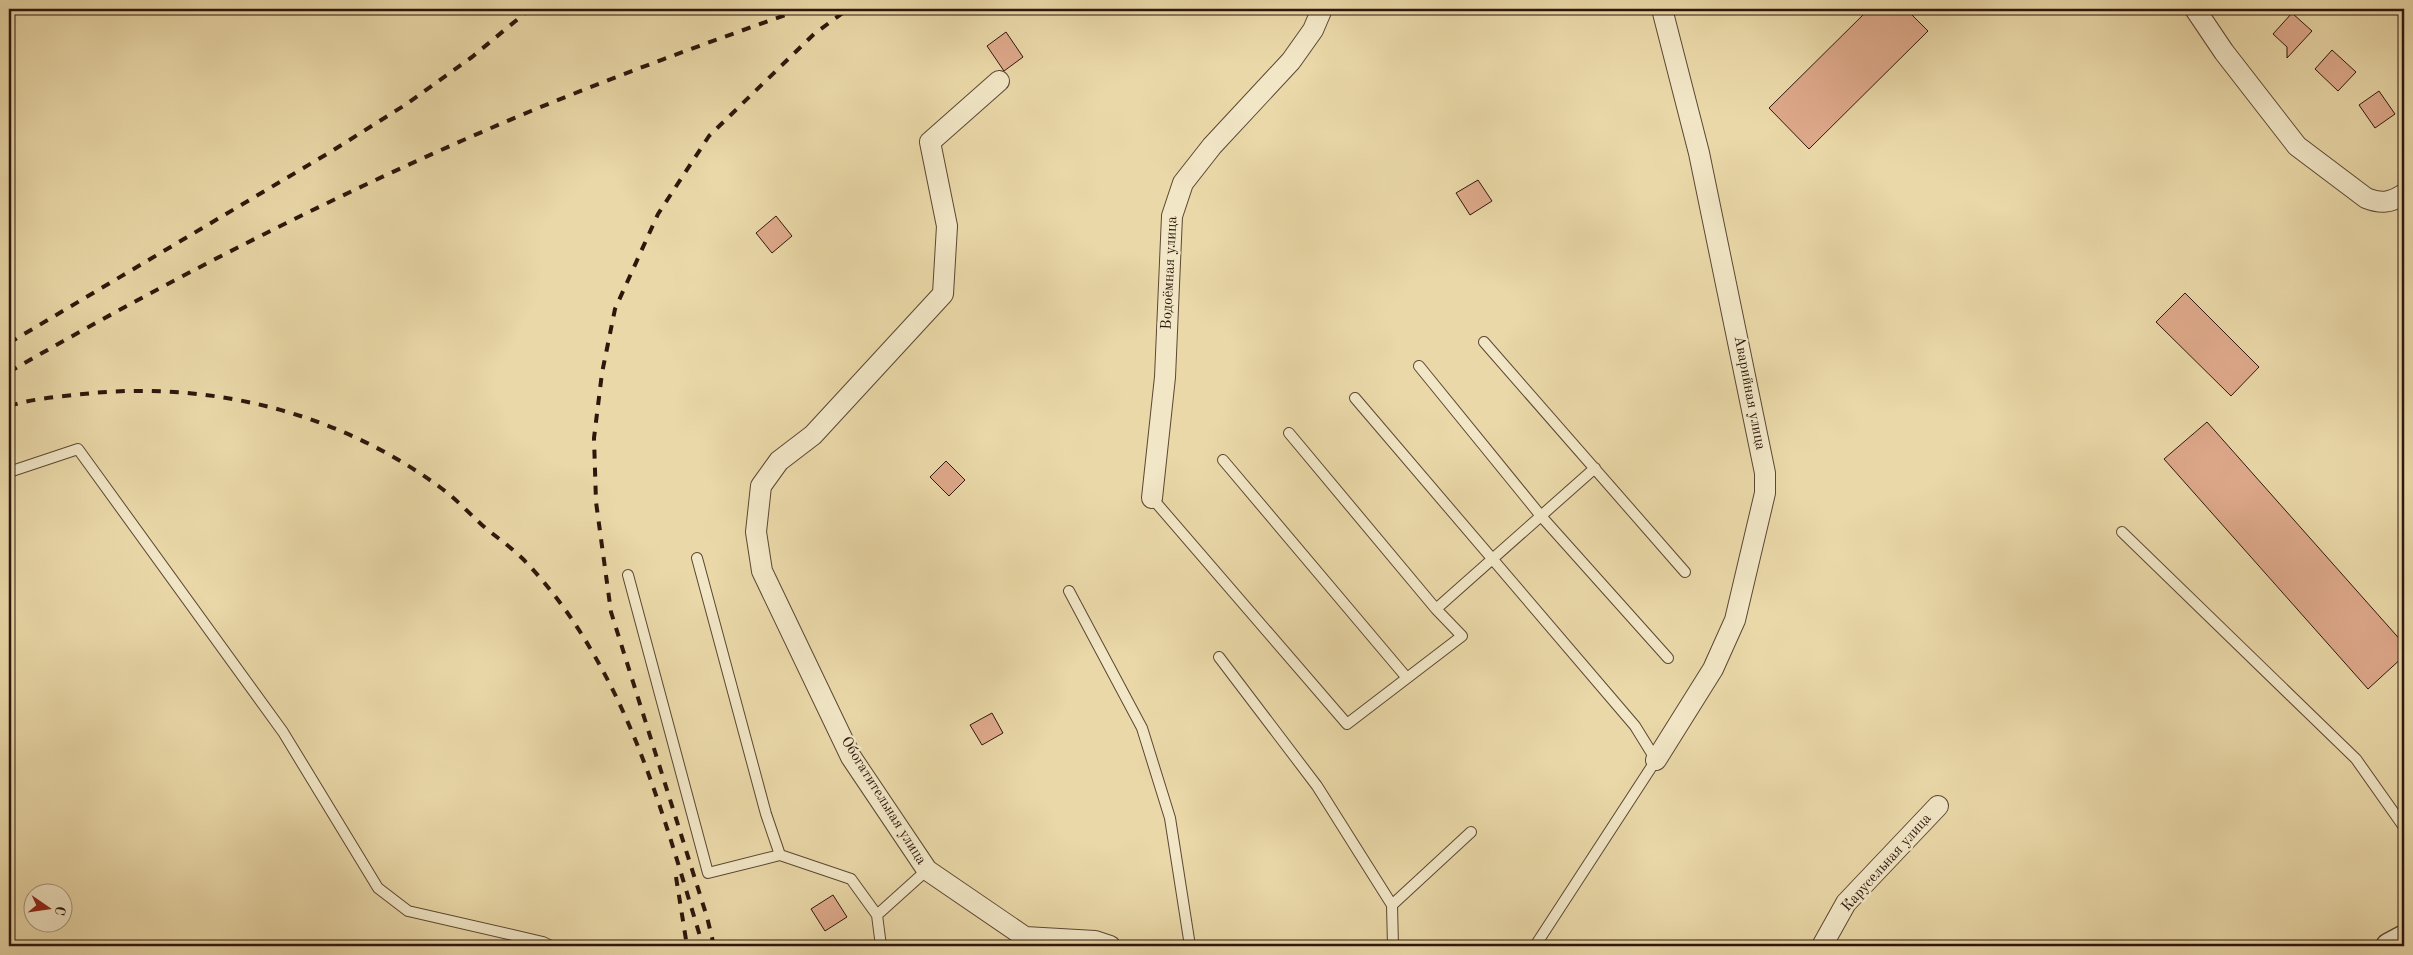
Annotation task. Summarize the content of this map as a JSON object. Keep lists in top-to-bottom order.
{
  "streets": {
    "street": [
      "Водоёмная улица",
      "Аварийная улица",
      "Обогатительная улица",
      "Карусельная улица"
    ]
  },
  "north": "right"
}
